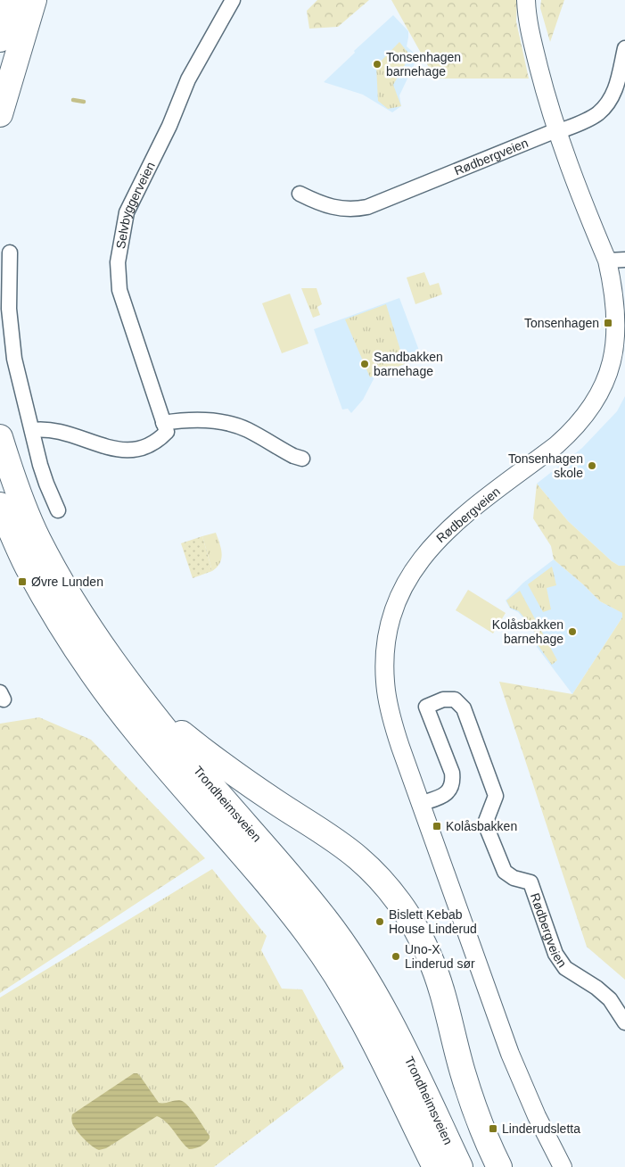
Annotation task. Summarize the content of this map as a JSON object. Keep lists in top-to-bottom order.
{
  "streets": {
    "highway": ["Trondheimsveien"],
    "street": ["Rødbergveien", "Selvbyggerveien"]
  },
  "places": {
    "other": [
      "Tonsenhagen barnehage",
      "Sandbakken barnehage",
      "Tonsenhagen skole",
      "Kolåsbakken barnehage",
      "Bislett Kebab House Linderud",
      "Uno-X Linderud sør"
    ],
    "transit": [
      "Tonsenhagen",
      "Øvre Lunden",
      "Kolåsbakken",
      "Linderudsletta"
    ]
  }
}
